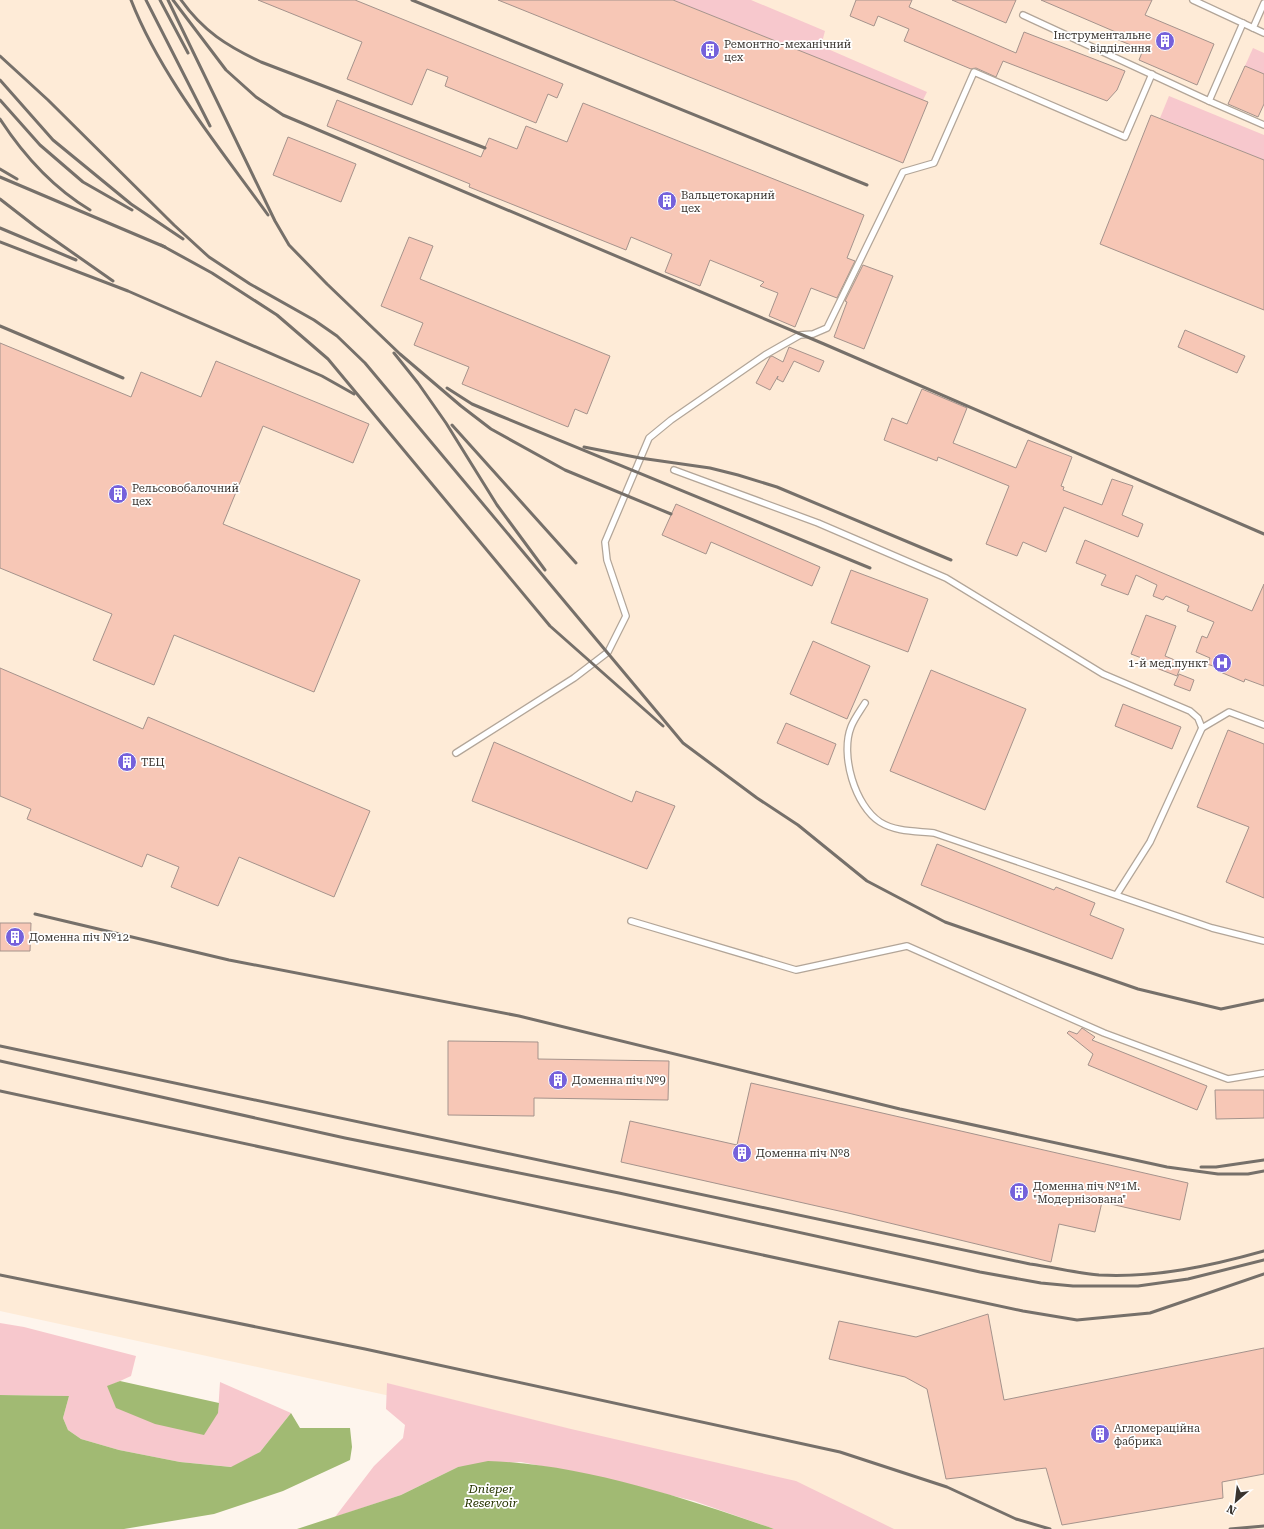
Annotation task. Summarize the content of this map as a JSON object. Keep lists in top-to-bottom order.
{
  "water": ["Dnieper Reservoir"],
  "places": {
    "building": [
      "Інструментальне відділення",
      "Ремонтно-механічний цех",
      "Вальцетокарний цех",
      "Рельсовобалочний цех",
      "ТЕЦ",
      "Доменна піч №12",
      "Доменна піч №9",
      "Доменна піч №8",
      "Доменна піч №1М. \"Модернізована\"",
      "Агломераційна фабрика"
    ],
    "hospital": ["1-й мед.пункт"]
  },
  "north": "bottom left"
}
